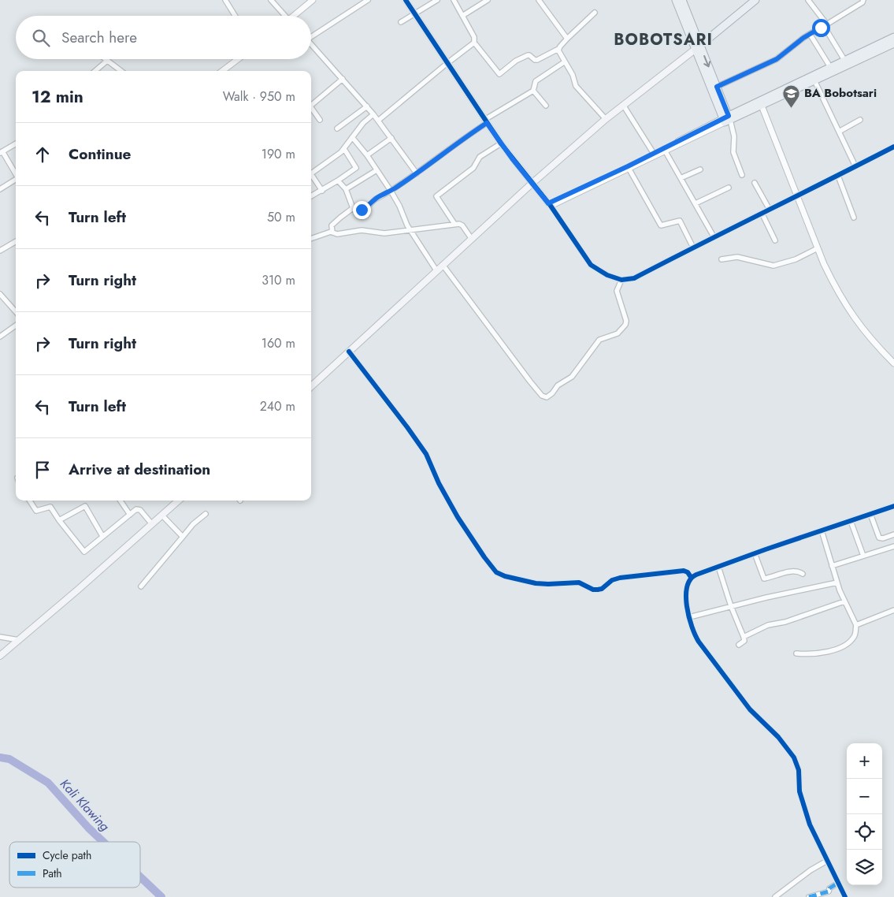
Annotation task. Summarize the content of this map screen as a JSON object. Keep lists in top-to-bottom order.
{
  "districts": ["BOBOTSARI"],
  "water": ["Kali Klawing"],
  "places": {
    "school or university": ["BA Bobotsari"]
  },
  "legend": ["Cycle path", "Path"],
  "page": {
    "search": "Search here",
    "heading": ["12 min", "Walk · 950 m"],
    "list": [
      ["Continue", "190 m"],
      ["Turn left", "50 m"],
      ["Turn right", "310 m"],
      ["Turn right", "160 m"],
      ["Turn left", "240 m"],
      "Arrive at destination"
    ],
    "map_buttons": ["+", "−"]
  }
}
